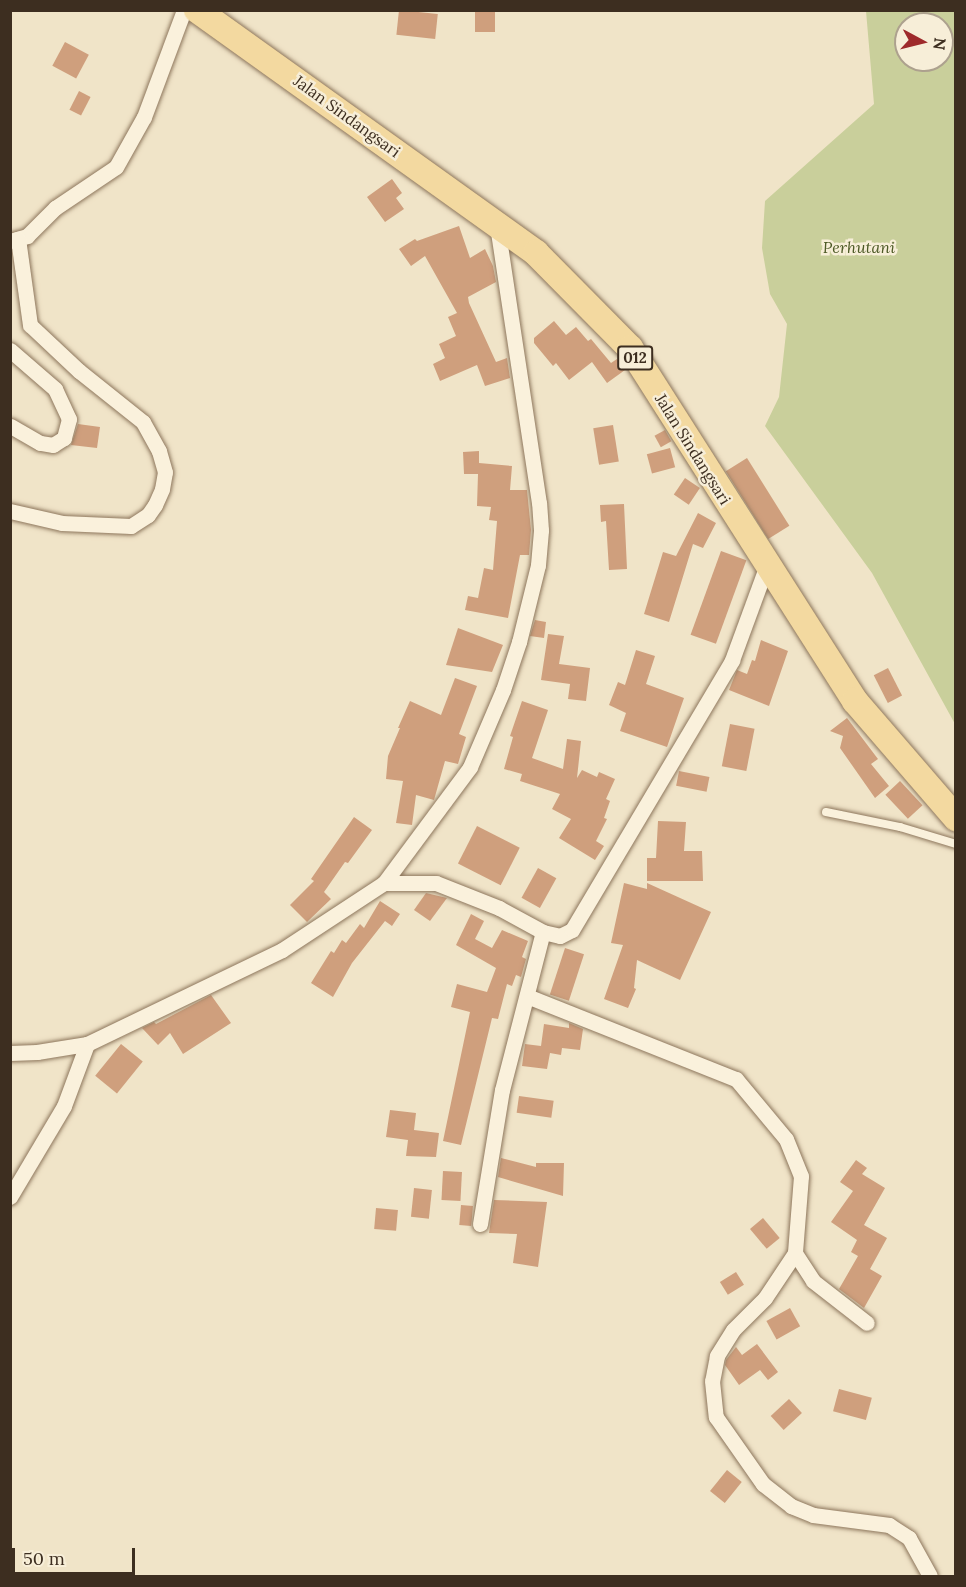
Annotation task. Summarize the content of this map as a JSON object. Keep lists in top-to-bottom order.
{
  "streets": {
    "main road": ["Jalan Sindangsari", "012"]
  },
  "parks": ["Perhutani"],
  "scale_bar": "50 m",
  "north": "right"
}
